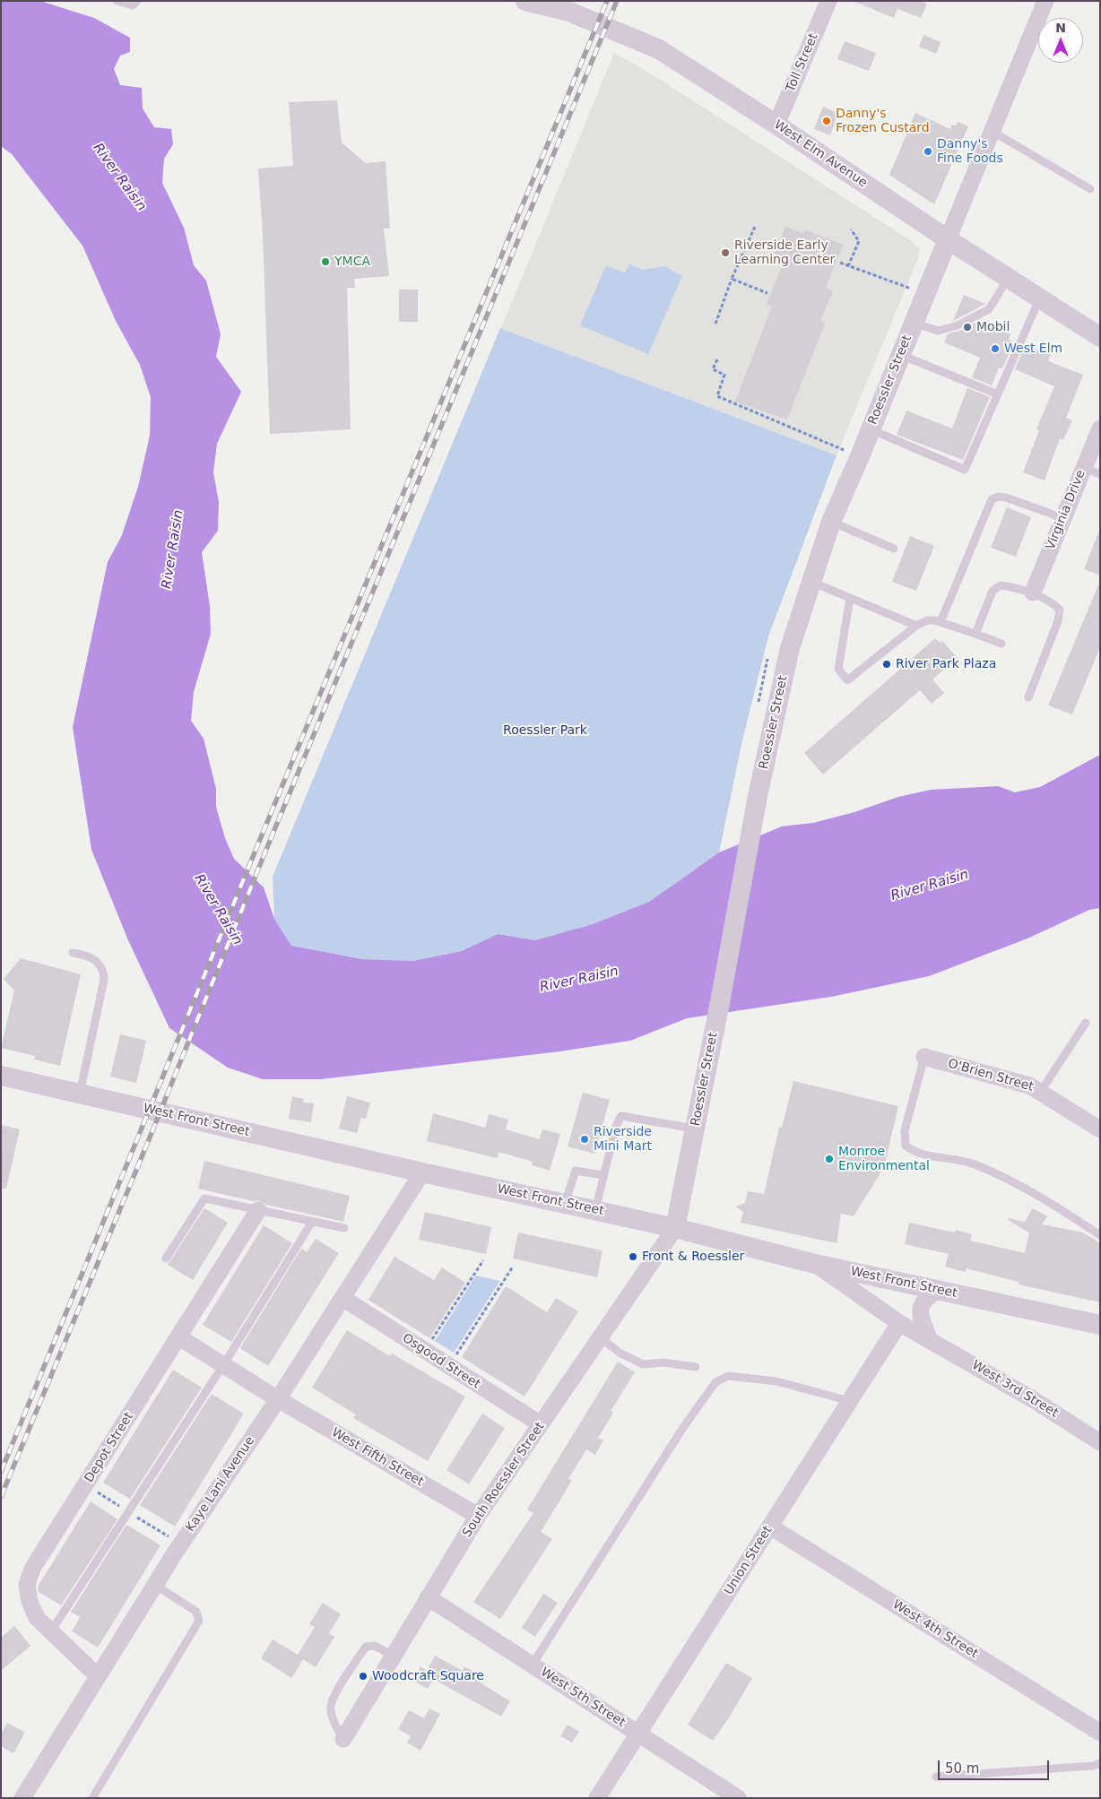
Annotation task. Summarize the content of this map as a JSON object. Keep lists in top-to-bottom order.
{
  "streets": {
    "street": [
      "Toll Street",
      "West Elm Avenue",
      "Roessler Street",
      "Virginia Drive",
      "O'Brien Street",
      "West Front Street",
      "Osgood Street",
      "West 3rd Street",
      "Depot Street",
      "West Fifth Street",
      "South Roessler Street",
      "Kaye Lani Avenue",
      "Union Street",
      "West 4th Street",
      "West 5th Street"
    ]
  },
  "crossings": [
    ["Toll Street", "West Elm Avenue"],
    ["West Elm Avenue", "Roessler Street"],
    ["Roessler Street", "West Front Street"],
    ["Roessler Street", "South Roessler Street"],
    ["West Front Street", "West 3rd Street"],
    ["West Front Street", "South Roessler Street"],
    ["West Front Street", "Kaye Lani Avenue"],
    ["Osgood Street", "South Roessler Street"],
    ["Osgood Street", "Kaye Lani Avenue"],
    ["West 3rd Street", "Union Street"],
    ["Depot Street", "West Fifth Street"],
    ["Depot Street", "Kaye Lani Avenue"],
    ["West Fifth Street", "South Roessler Street"],
    ["West Fifth Street", "Kaye Lani Avenue"],
    ["South Roessler Street", "West 5th Street"],
    ["Union Street", "West 4th Street"],
    ["Union Street", "West 5th Street"]
  ],
  "water": ["River Raisin"],
  "parks": ["Roessler Park"],
  "places": [
    "Danny's Frozen Custard",
    "Danny's Fine Foods",
    "Riverside Early Learning Center",
    "YMCA",
    "Mobil",
    "West Elm",
    "River Park Plaza",
    "Riverside Mini Mart",
    "Monroe Environmental",
    "Front & Roessler",
    "Woodcraft Square"
  ],
  "scale_bar": "50 m",
  "north": "top"
}
